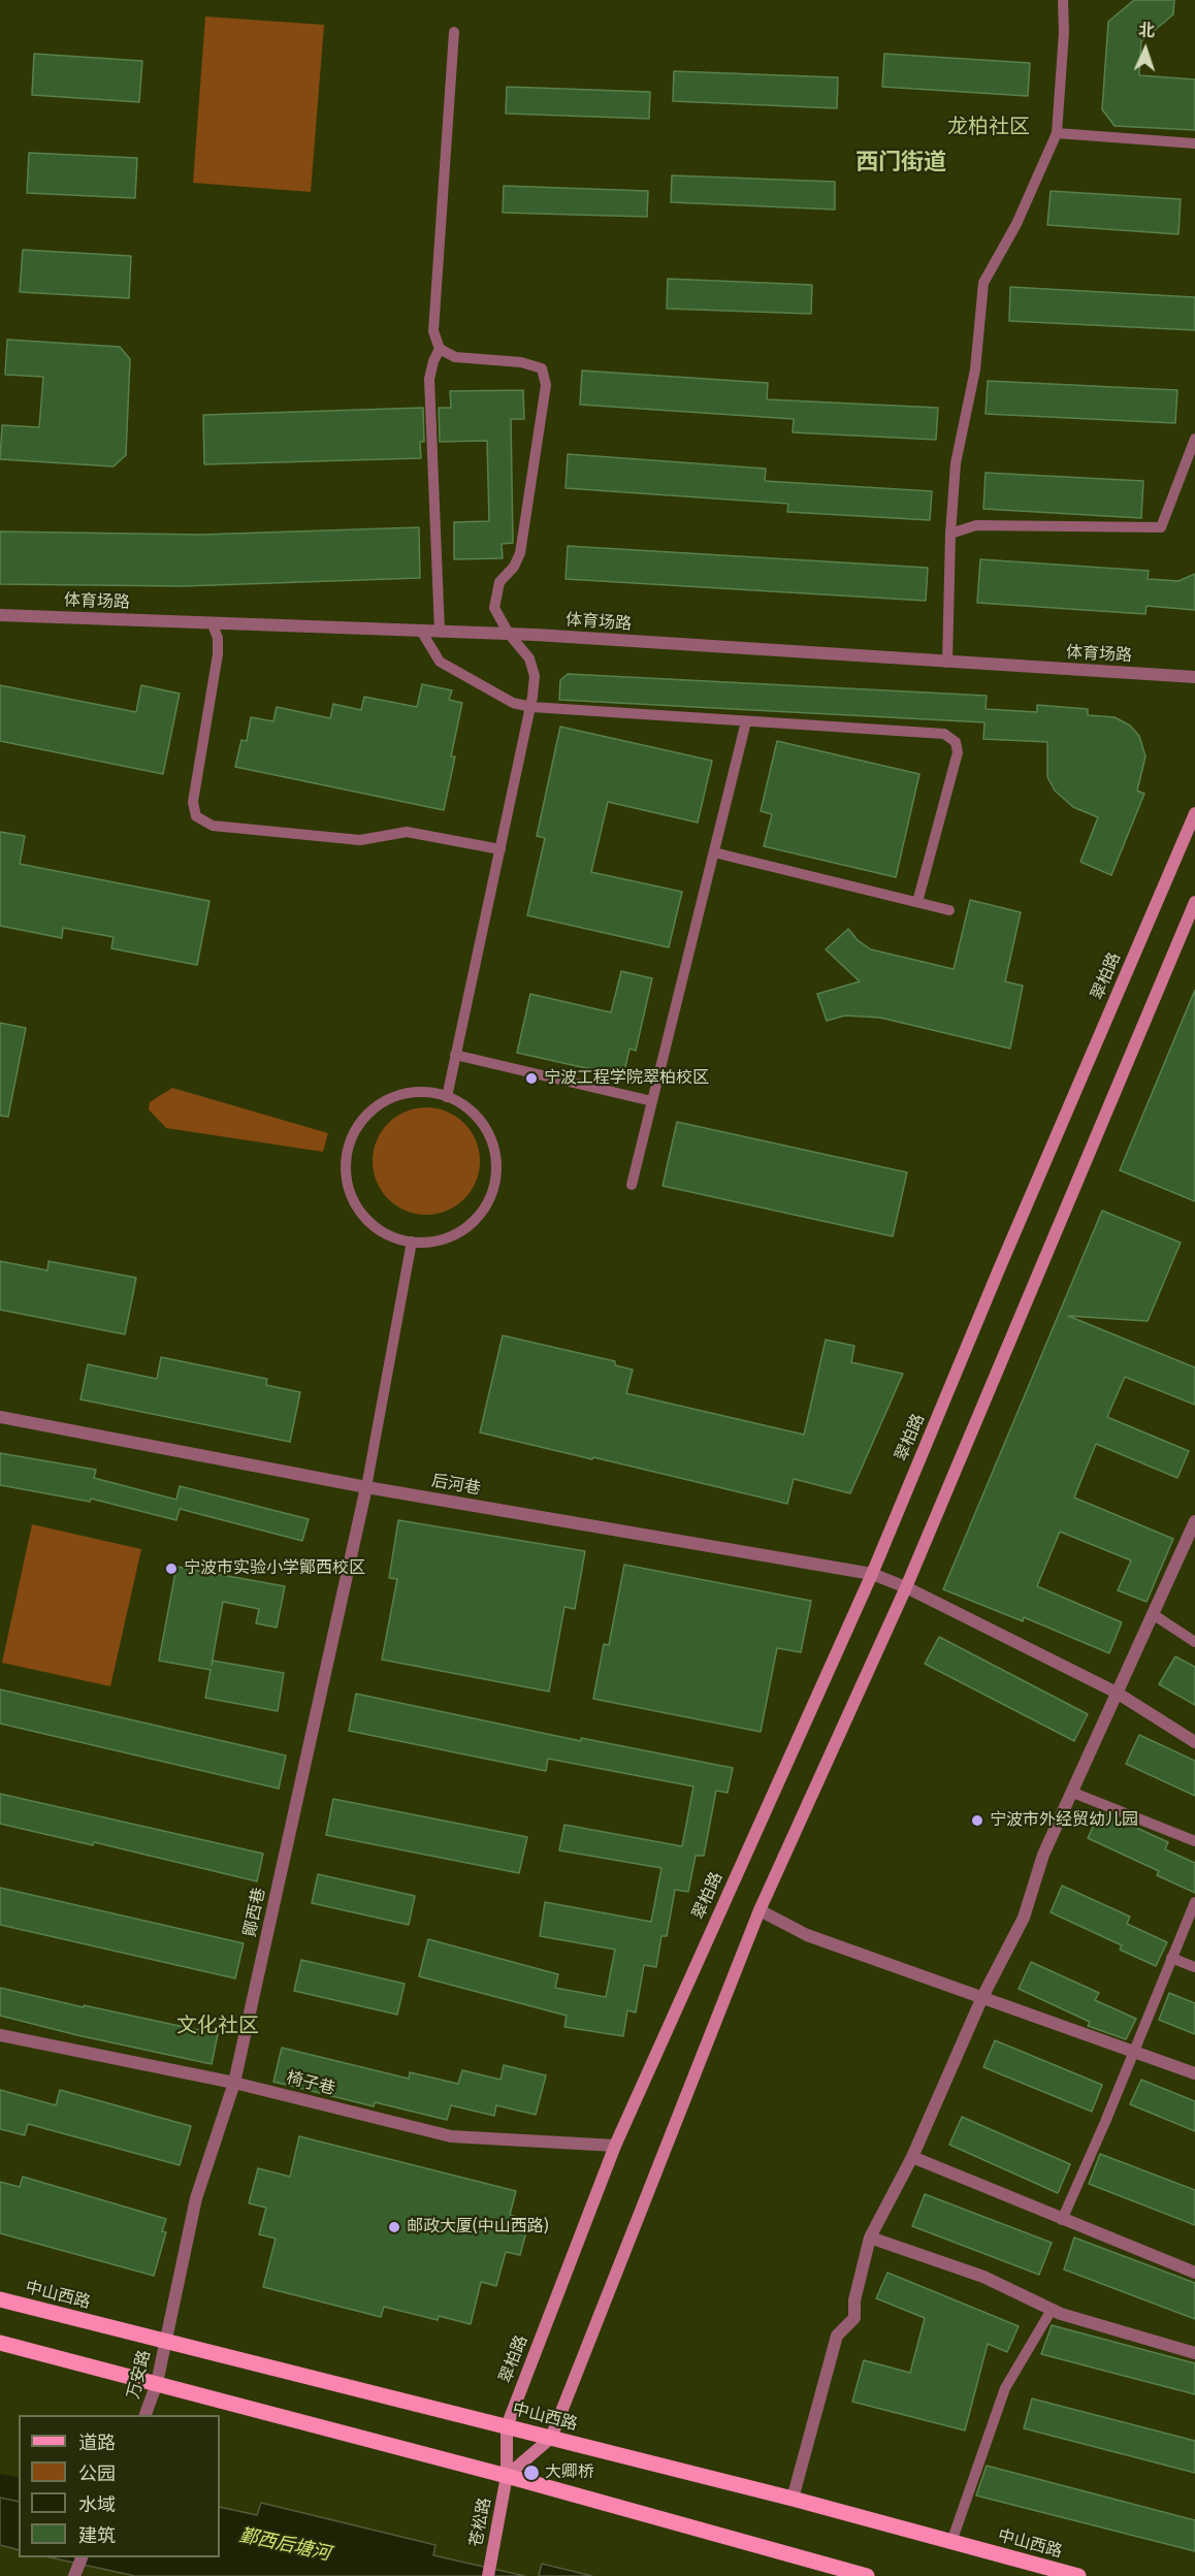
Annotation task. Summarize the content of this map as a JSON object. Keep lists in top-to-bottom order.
{
  "streets": {
    "main road": ["翠柏路", "中山西路", "苍松路"],
    "street": [
      "体育场路",
      "后河巷",
      "鄮西巷",
      "椅子巷",
      "万安路"
    ]
  },
  "crossings": [
    ["翠柏路", "后河巷"],
    ["翠柏路", "椅子巷"],
    ["翠柏路", "中山西路"],
    ["翠柏路", "苍松路"],
    ["后河巷", "鄮西巷"],
    ["鄮西巷", "椅子巷"],
    ["鄮西巷", "中山西路"],
    ["鄮西巷", "万安路"],
    ["中山西路", "万安路"]
  ],
  "districts": ["龙柏社区", "西门街道", "文化社区"],
  "water": ["鄞西后塘河"],
  "places": [
    "宁波工程学院翠柏校区",
    "宁波市实验小学鄮西校区",
    "宁波市外经贸幼儿园",
    "邮政大厦(中山西路)",
    "大卿桥"
  ],
  "legend": [
    "道路",
    "公园",
    "水域",
    "建筑"
  ],
  "north": "top"
}
